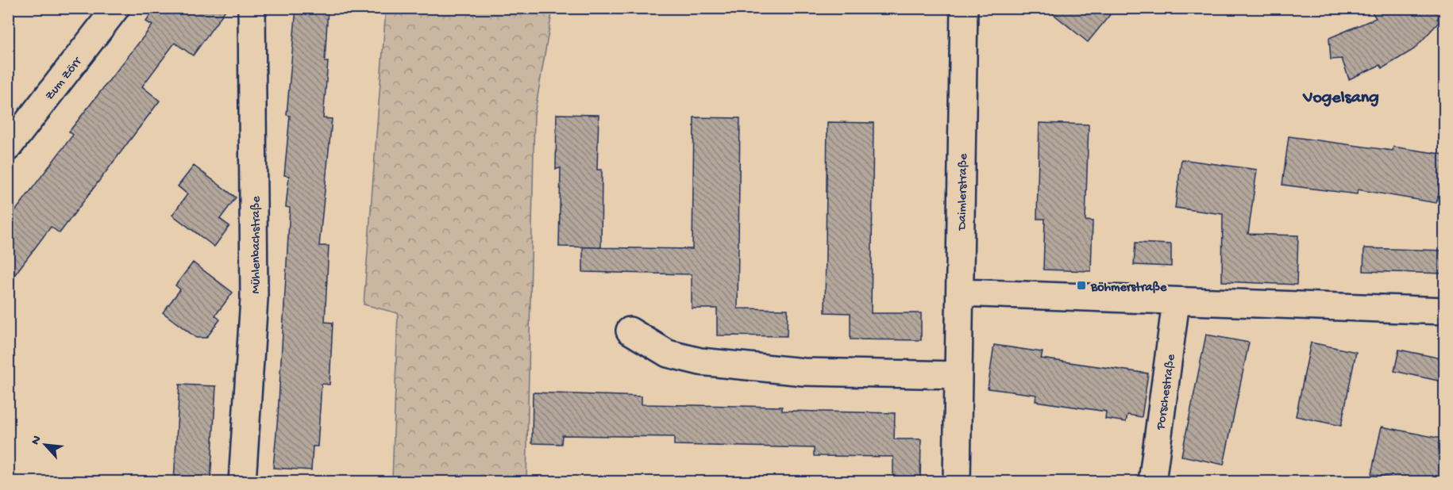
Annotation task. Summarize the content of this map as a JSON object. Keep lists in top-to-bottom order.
{
  "streets": {
    "street": [
      "Zum Zörr",
      "Daimlerstraße",
      "Mühlenbachstraße",
      "Porschestraße"
    ]
  },
  "districts": ["Vogelsang"],
  "places": {
    "transit": ["Böhmerstraße"]
  },
  "north": "top left"
}
